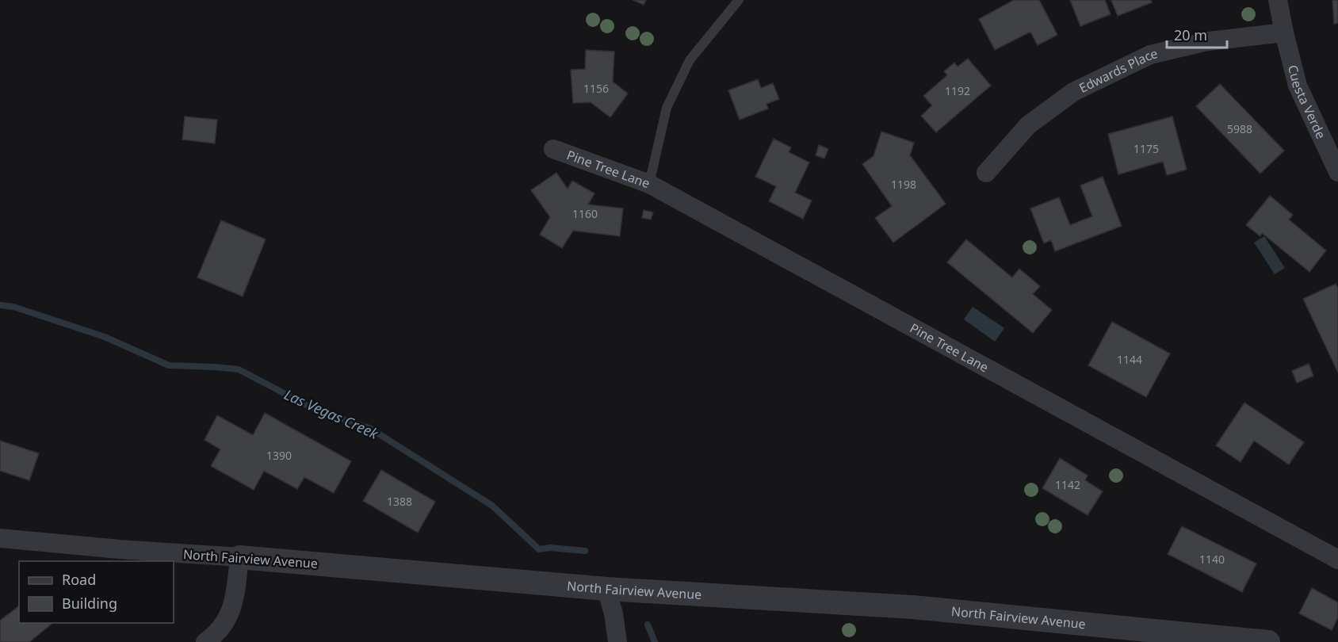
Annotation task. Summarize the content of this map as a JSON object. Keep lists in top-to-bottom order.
{
  "streets": {
    "street": [
      "Edwards Place",
      "Cuesta Verde",
      "Pine Tree Lane",
      "North Fairview Avenue"
    ]
  },
  "crossings": [
    ["Edwards Place", "Cuesta Verde"]
  ],
  "water": ["Las Vegas Creek"],
  "house_numbers": [
    "1156",
    "1192",
    "5988",
    "1175",
    "1198",
    "1160",
    "1144",
    "1390",
    "1142",
    "1388",
    "1140"
  ],
  "legend": ["Road", "Building"],
  "scale_bar": "20 m"
}
